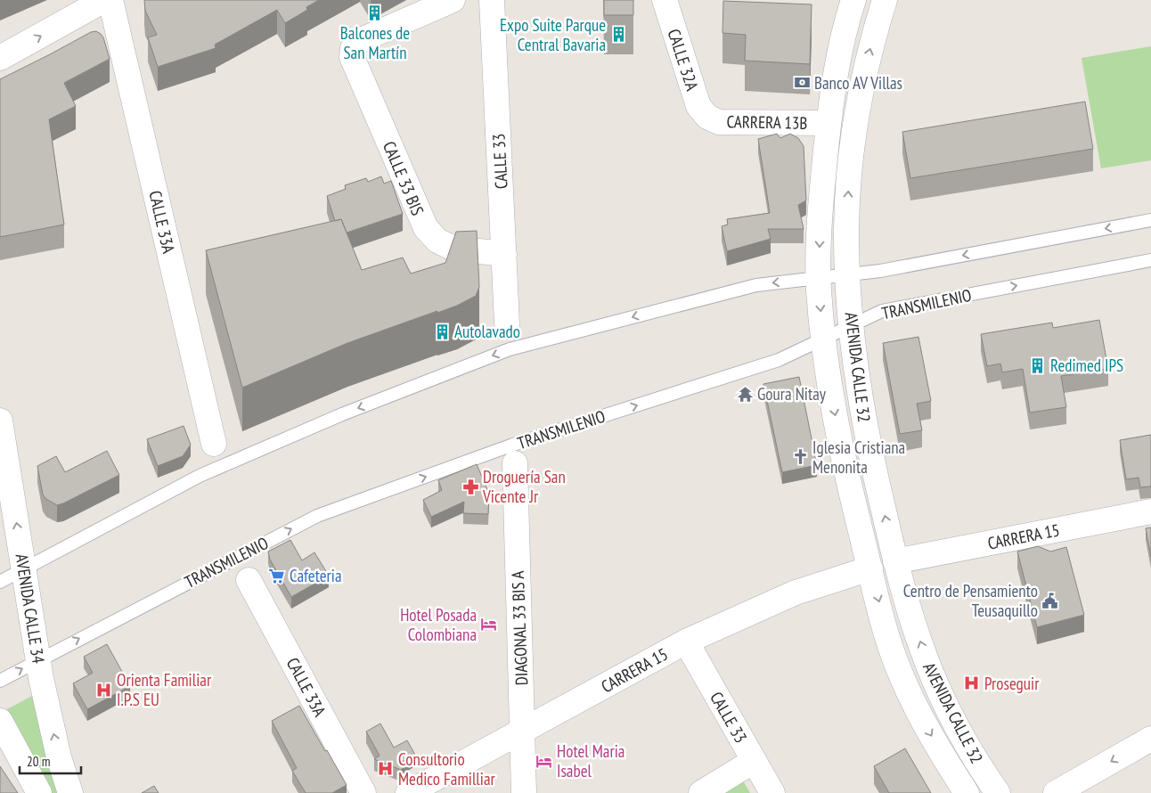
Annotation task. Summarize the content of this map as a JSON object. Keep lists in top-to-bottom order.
{
  "streets": {
    "street": [
      "CALLE 32A",
      "CARRERA 13B",
      "CALLE 33",
      "CALLE 33 BIS",
      "CALLE 33A",
      "AVENIDA CALLE 32",
      "CARRERA 15",
      "AVENIDA CALLE 34",
      "DIAGONAL 33 BIS A"
    ],
    "lane": ["TRANSMILENIO"]
  },
  "crossings": [
    ["CALLE 32A", "CARRERA 13B"],
    ["CARRERA 13B", "AVENIDA CALLE 32"],
    ["CALLE 33", "CALLE 33 BIS"],
    ["CALLE 33", "CARRERA 15"],
    ["TRANSMILENIO", "AVENIDA CALLE 32"],
    ["TRANSMILENIO", "AVENIDA CALLE 34"],
    ["AVENIDA CALLE 32", "CARRERA 15"],
    ["CARRERA 15", "DIAGONAL 33 BIS A"]
  ],
  "one_way": ["AVENIDA CALLE 34"],
  "places": {
    "building": [
      "Balcones de San Martín",
      "Expo Suite Parque Central Bavaria",
      "Autolavado",
      "Redimed IPS"
    ],
    "bank": ["Banco AV Villas"],
    "temple": ["Goura Nitay"],
    "church": ["Iglesia Cristiana Menonita"],
    "pharmacy": ["Droguería San Vicente Jr"],
    "supermarket": ["Cafeteria"],
    "public building": ["Centro de Pensamiento Teusaquillo"],
    "hotel": ["Hotel Posada Colombiana", "Hotel Maria Isabel"],
    "hospital": ["Proseguir", "Orienta Familiar I.P.S EU", "Consultorio Medico Familliar"]
  },
  "scale_bar": "20 m"
}
